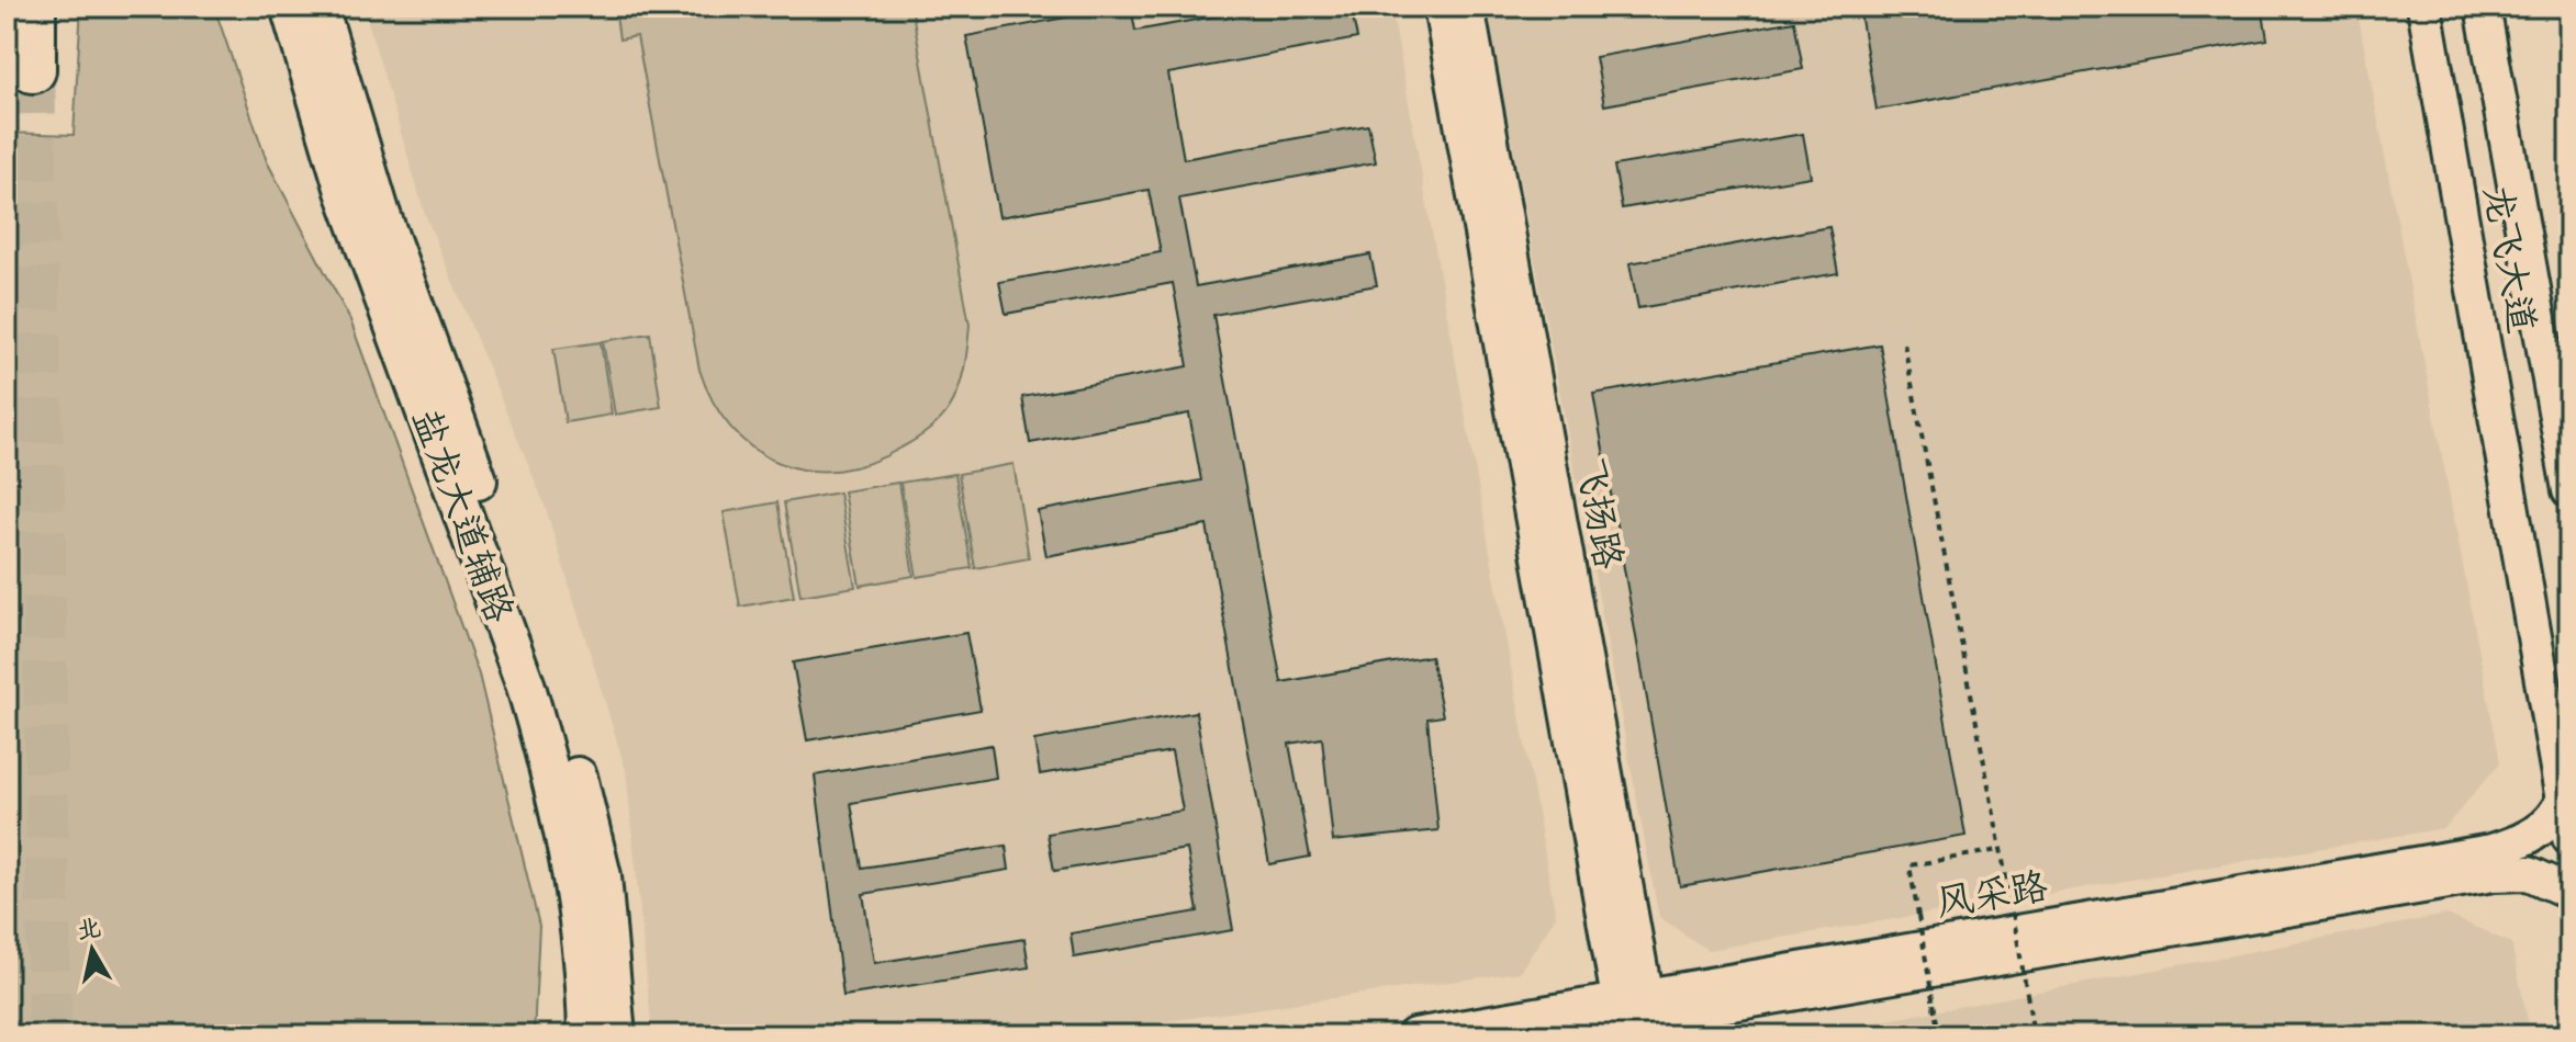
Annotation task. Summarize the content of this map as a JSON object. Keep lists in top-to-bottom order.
{
  "streets": {
    "main road": ["盐龙大道辅路"],
    "street": ["龙飞大道", "飞扬路", "风采路"]
  },
  "crossings": [
    ["龙飞大道", "风采路"],
    ["飞扬路", "风采路"]
  ],
  "north": "top"
}
